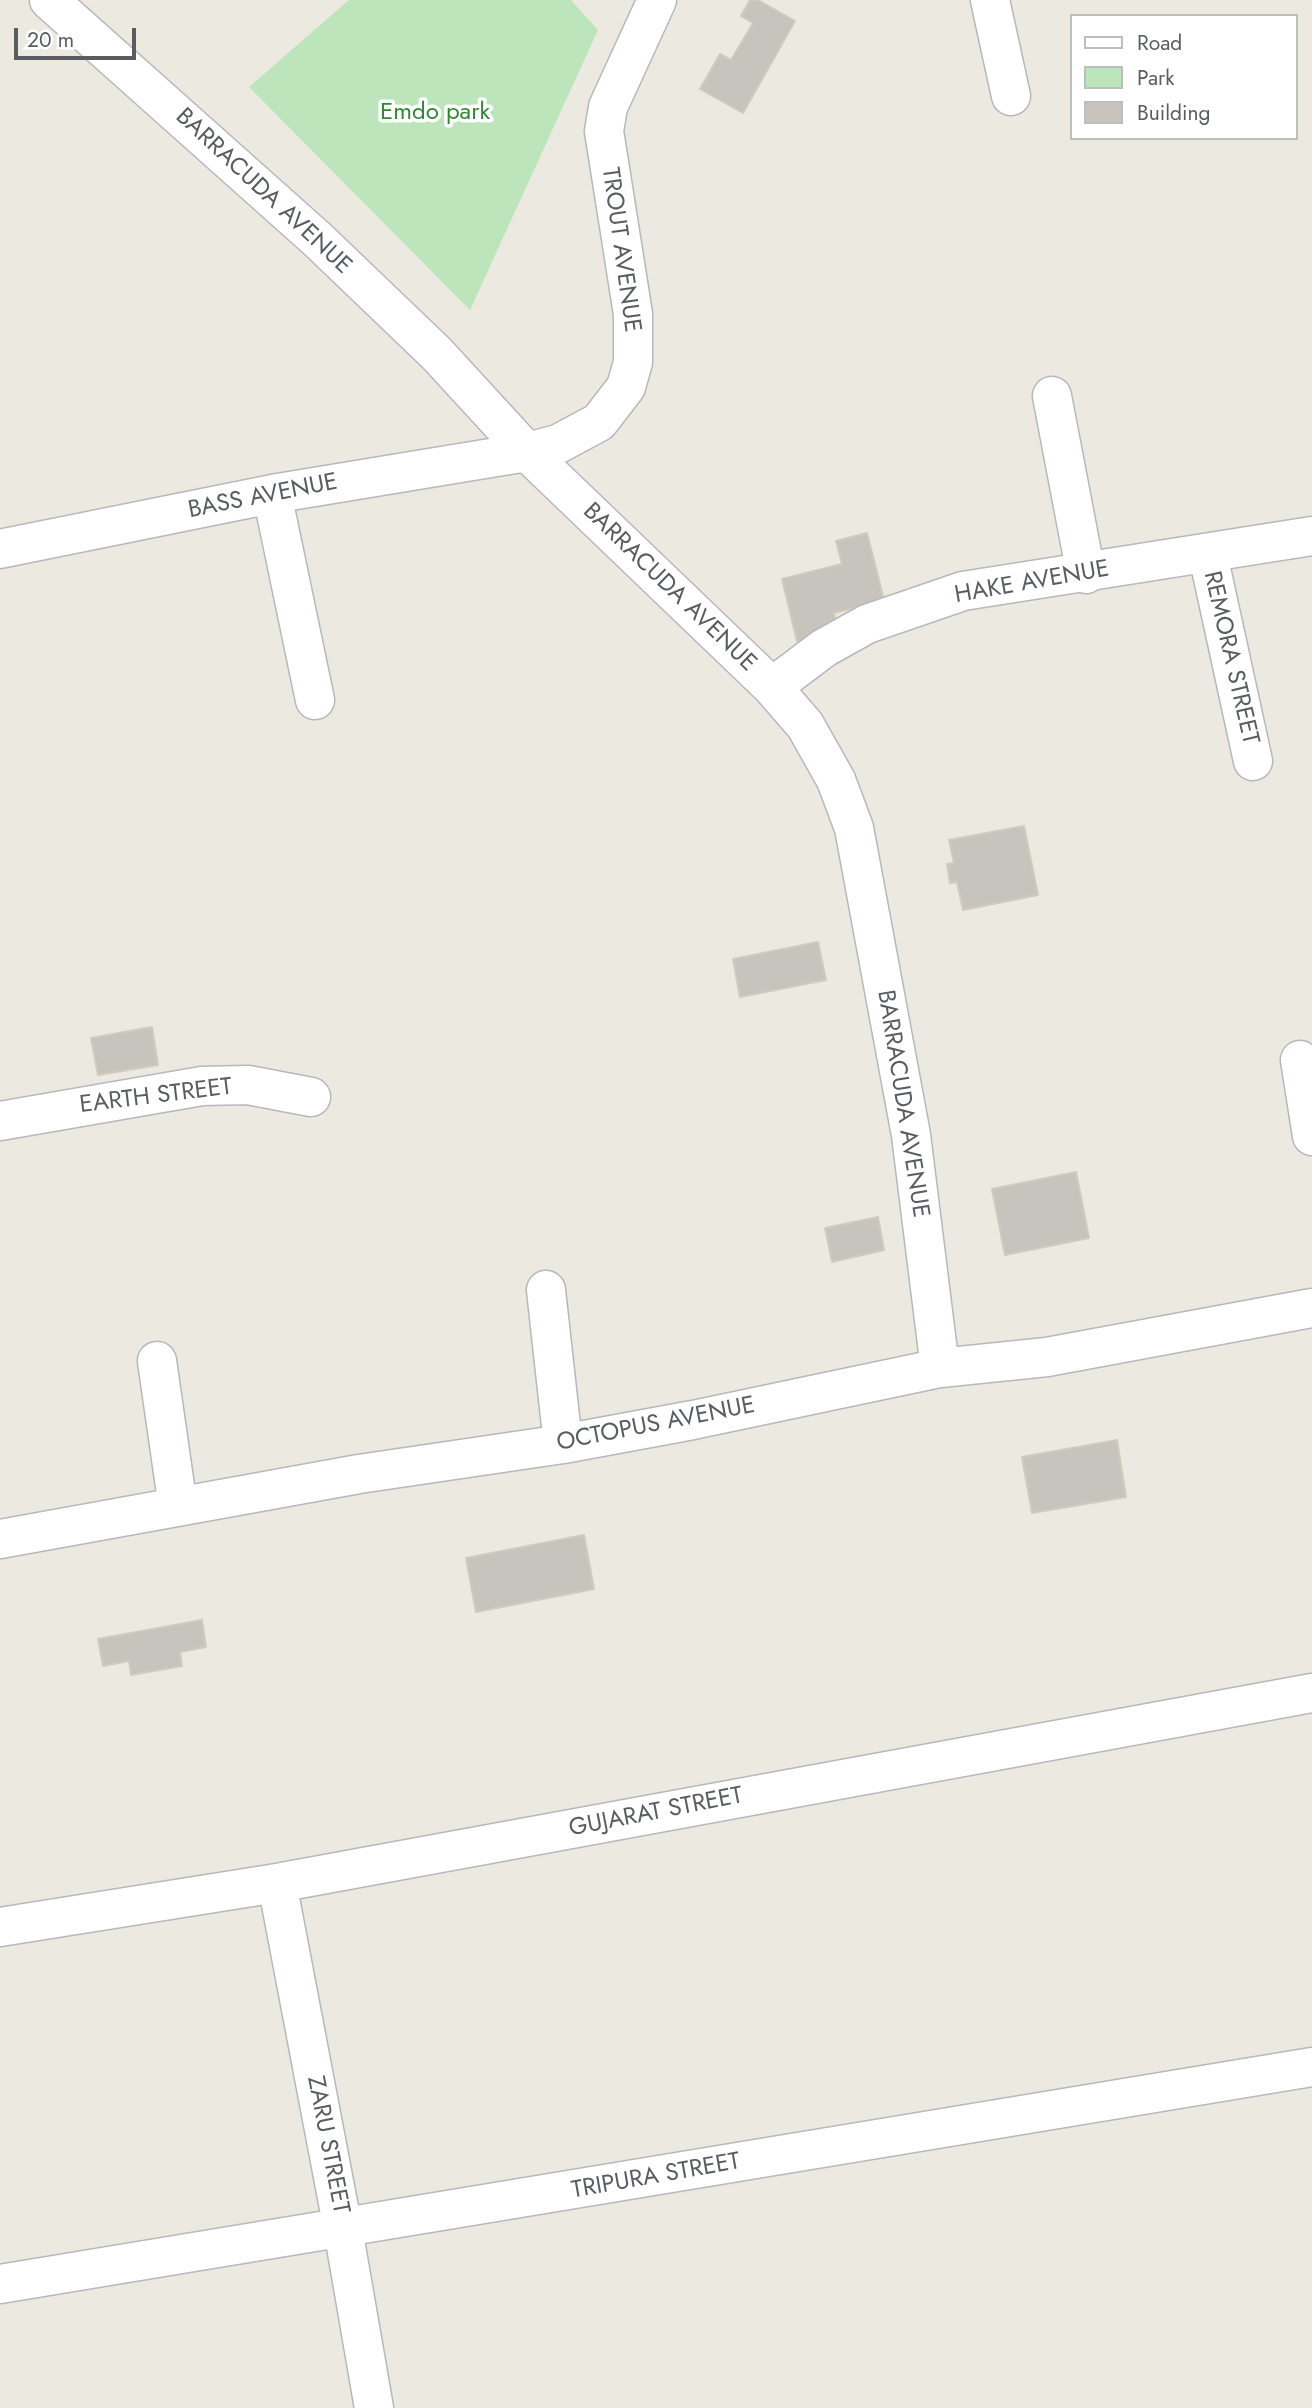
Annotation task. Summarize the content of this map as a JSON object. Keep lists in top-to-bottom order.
{
  "streets": {
    "street": [
      "BARRACUDA AVENUE",
      "TROUT AVENUE",
      "BASS AVENUE",
      "HAKE AVENUE",
      "REMORA STREET",
      "EARTH STREET",
      "OCTOPUS AVENUE",
      "GUJARAT STREET",
      "ZARU STREET",
      "TRIPURA STREET"
    ]
  },
  "crossings": [
    ["BARRACUDA AVENUE", "TROUT AVENUE"],
    ["BARRACUDA AVENUE", "BASS AVENUE"],
    ["BARRACUDA AVENUE", "HAKE AVENUE"],
    ["BARRACUDA AVENUE", "OCTOPUS AVENUE"],
    ["TROUT AVENUE", "BASS AVENUE"],
    ["HAKE AVENUE", "REMORA STREET"],
    ["GUJARAT STREET", "ZARU STREET"],
    ["ZARU STREET", "TRIPURA STREET"]
  ],
  "parks": ["Emdo park"],
  "legend": ["Road", "Park", "Building"],
  "scale_bar": "20 m"
}
